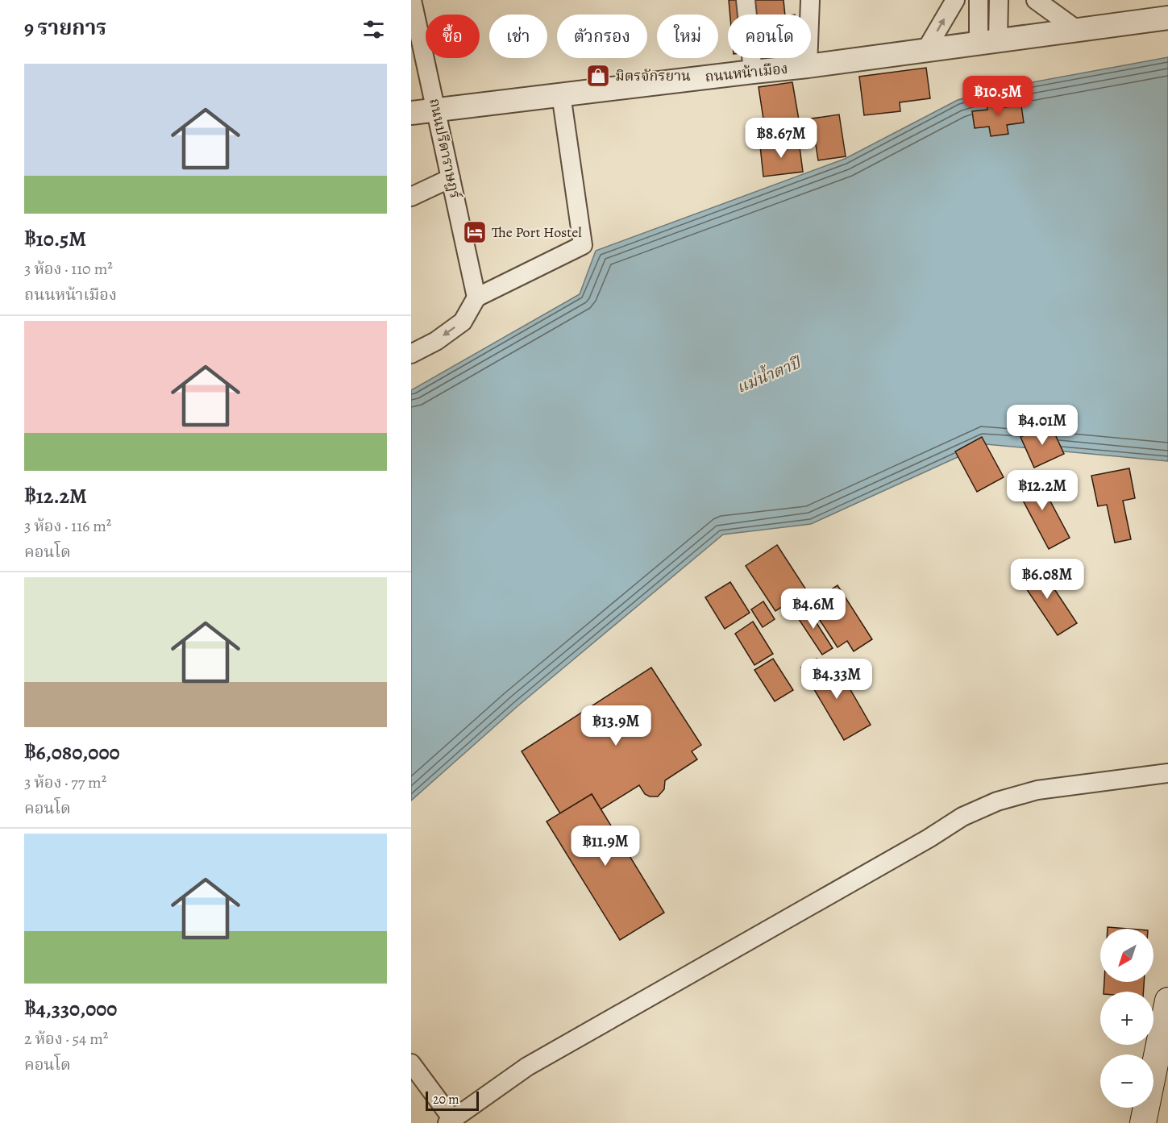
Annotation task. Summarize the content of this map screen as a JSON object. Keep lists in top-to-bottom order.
{
  "streets": {
    "street": ["ถนนหน้าเมือง", "ถนนปรีดาราษฎร์"]
  },
  "crossings": [
    ["ถนนหน้าเมือง", "ถนนปรีดาราษฎร์"]
  ],
  "water": ["แม่น้ำตาปี"],
  "places": {
    "shop": ["มิตรจักรยาน"],
    "hotel": ["The Port Hostel"]
  },
  "scale_bar": "20 m",
  "north": "bottom left",
  "page": {
    "heading": "9 รายการ",
    "chip": [
      "ซื้อ",
      "เช่า",
      "ตัวกรอง",
      "ใหม่",
      "คอนโด"
    ],
    "list": [
      {
        "name": "฿10.5M",
        "note": "3 ห้อง · 110 m² · ถนนหน้าเมือง"
      },
      {
        "name": "฿12.2M",
        "note": "3 ห้อง · 116 m² · คอนโด"
      },
      {
        "name": "฿6,080,000",
        "note": "3 ห้อง · 77 m² · คอนโด"
      },
      {
        "name": "฿4,330,000",
        "note": "2 ห้อง · 54 m² · คอนโด"
      }
    ],
    "price": [
      "฿10.5M",
      "฿8.67M",
      "฿4.01M",
      "฿12.2M",
      "฿6.08M",
      "฿4.6M",
      "฿4.33M",
      "฿13.9M",
      "฿11.9M"
    ],
    "map_buttons": ["+", "−"],
    "scale": "20 m"
  }
}
